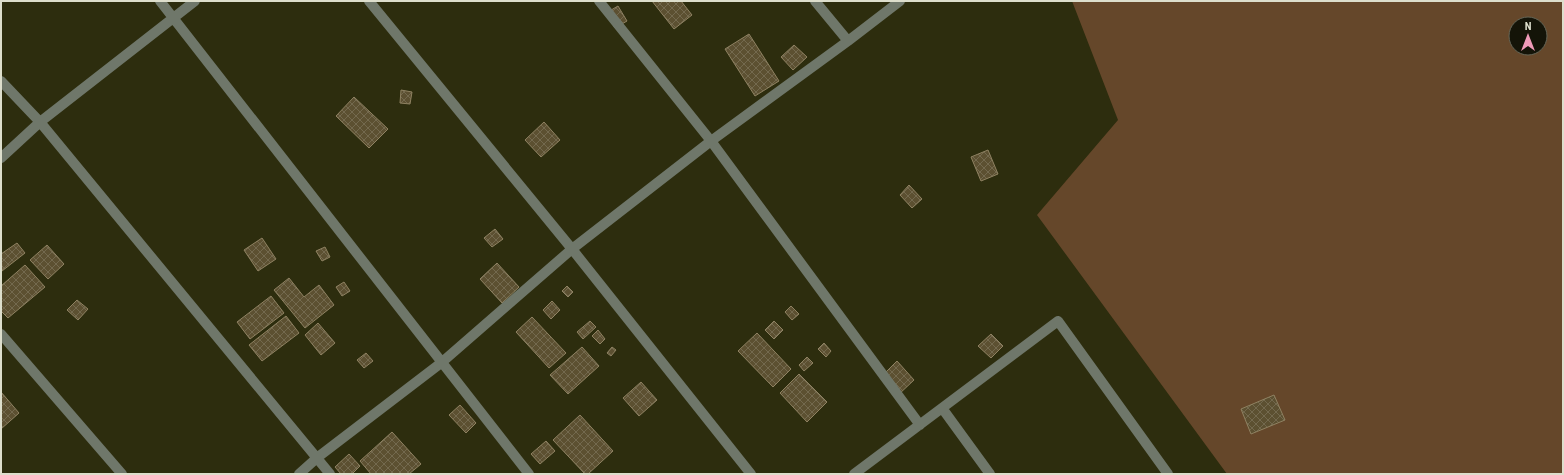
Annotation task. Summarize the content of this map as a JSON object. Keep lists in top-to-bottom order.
{
  "north": "top"
}
